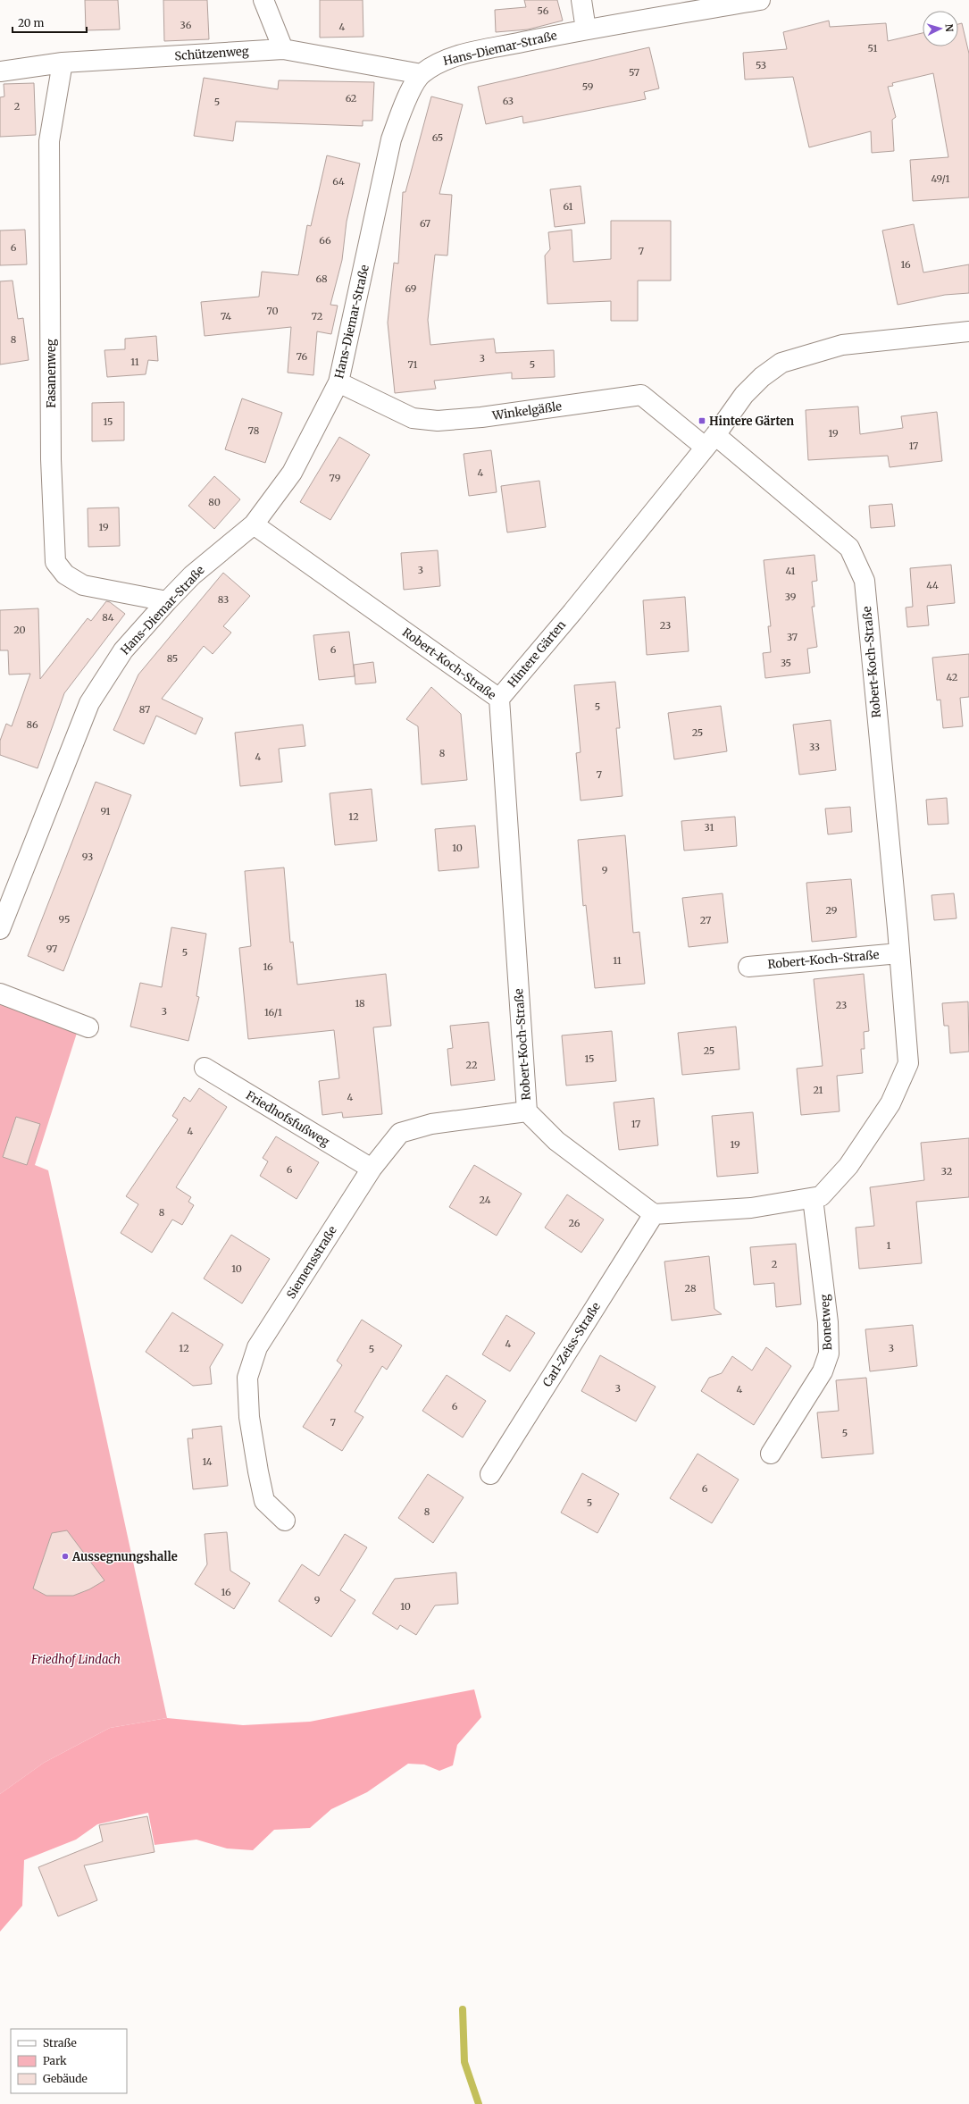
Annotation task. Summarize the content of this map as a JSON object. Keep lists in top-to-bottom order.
{
  "streets": {
    "street": [
      "Hans-Diemar-Straße",
      "Schützenweg",
      "Fasanenweg",
      "Winkelgäßle",
      "Hintere Gärten",
      "Robert-Koch-Straße",
      "Friedhofsfußweg",
      "Siemensstraße",
      "Bonetweg",
      "Carl-Zeiss-Straße"
    ]
  },
  "crossings": [
    ["Hans-Diemar-Straße", "Schützenweg"],
    ["Hans-Diemar-Straße", "Fasanenweg"],
    ["Hans-Diemar-Straße", "Winkelgäßle"],
    ["Hans-Diemar-Straße", "Robert-Koch-Straße"],
    ["Schützenweg", "Fasanenweg"],
    ["Winkelgäßle", "Hintere Gärten"],
    ["Winkelgäßle", "Robert-Koch-Straße"],
    ["Hintere Gärten", "Robert-Koch-Straße"],
    ["Robert-Koch-Straße", "Siemensstraße"],
    ["Robert-Koch-Straße", "Bonetweg"],
    ["Robert-Koch-Straße", "Carl-Zeiss-Straße"],
    ["Friedhofsfußweg", "Siemensstraße"]
  ],
  "parks": ["Friedhof Lindach"],
  "places": {
    "transit": ["Hintere Gärten"],
    "other": ["Aussegnungshalle"]
  },
  "house_numbers": [
    "56",
    "36",
    "4",
    "51",
    "53",
    "57",
    "59",
    "62",
    "63",
    "5",
    "2",
    "65",
    "49/1",
    "64",
    "61",
    "67",
    "66",
    "6",
    "7",
    "16",
    "68",
    "69",
    "70",
    "74",
    "72",
    "8",
    "76",
    "3",
    "11",
    "71",
    "5",
    "15",
    "78",
    "19",
    "17",
    "4",
    "79",
    "80",
    "19",
    "3",
    "41",
    "44",
    "39",
    "83",
    "84",
    "23",
    "20",
    "37",
    "6",
    "85",
    "35",
    "42",
    "5",
    "87",
    "86",
    "25",
    "33",
    "8",
    "4",
    "7",
    "91",
    "12",
    "31",
    "10",
    "93",
    "9",
    "29",
    "95",
    "27",
    "97",
    "5",
    "11",
    "16",
    "18",
    "23",
    "3",
    "16/1",
    "25",
    "15",
    "22",
    "21",
    "4",
    "17",
    "4",
    "19",
    "6",
    "32",
    "24",
    "8",
    "26",
    "1",
    "2",
    "10",
    "28",
    "4",
    "12",
    "3",
    "5",
    "3",
    "4",
    "6",
    "7",
    "5",
    "14",
    "6",
    "5",
    "8",
    "16",
    "9",
    "10"
  ],
  "legend": ["Straße", "Park", "Gebäude"],
  "scale_bar": "20 m",
  "north": "right"
}
